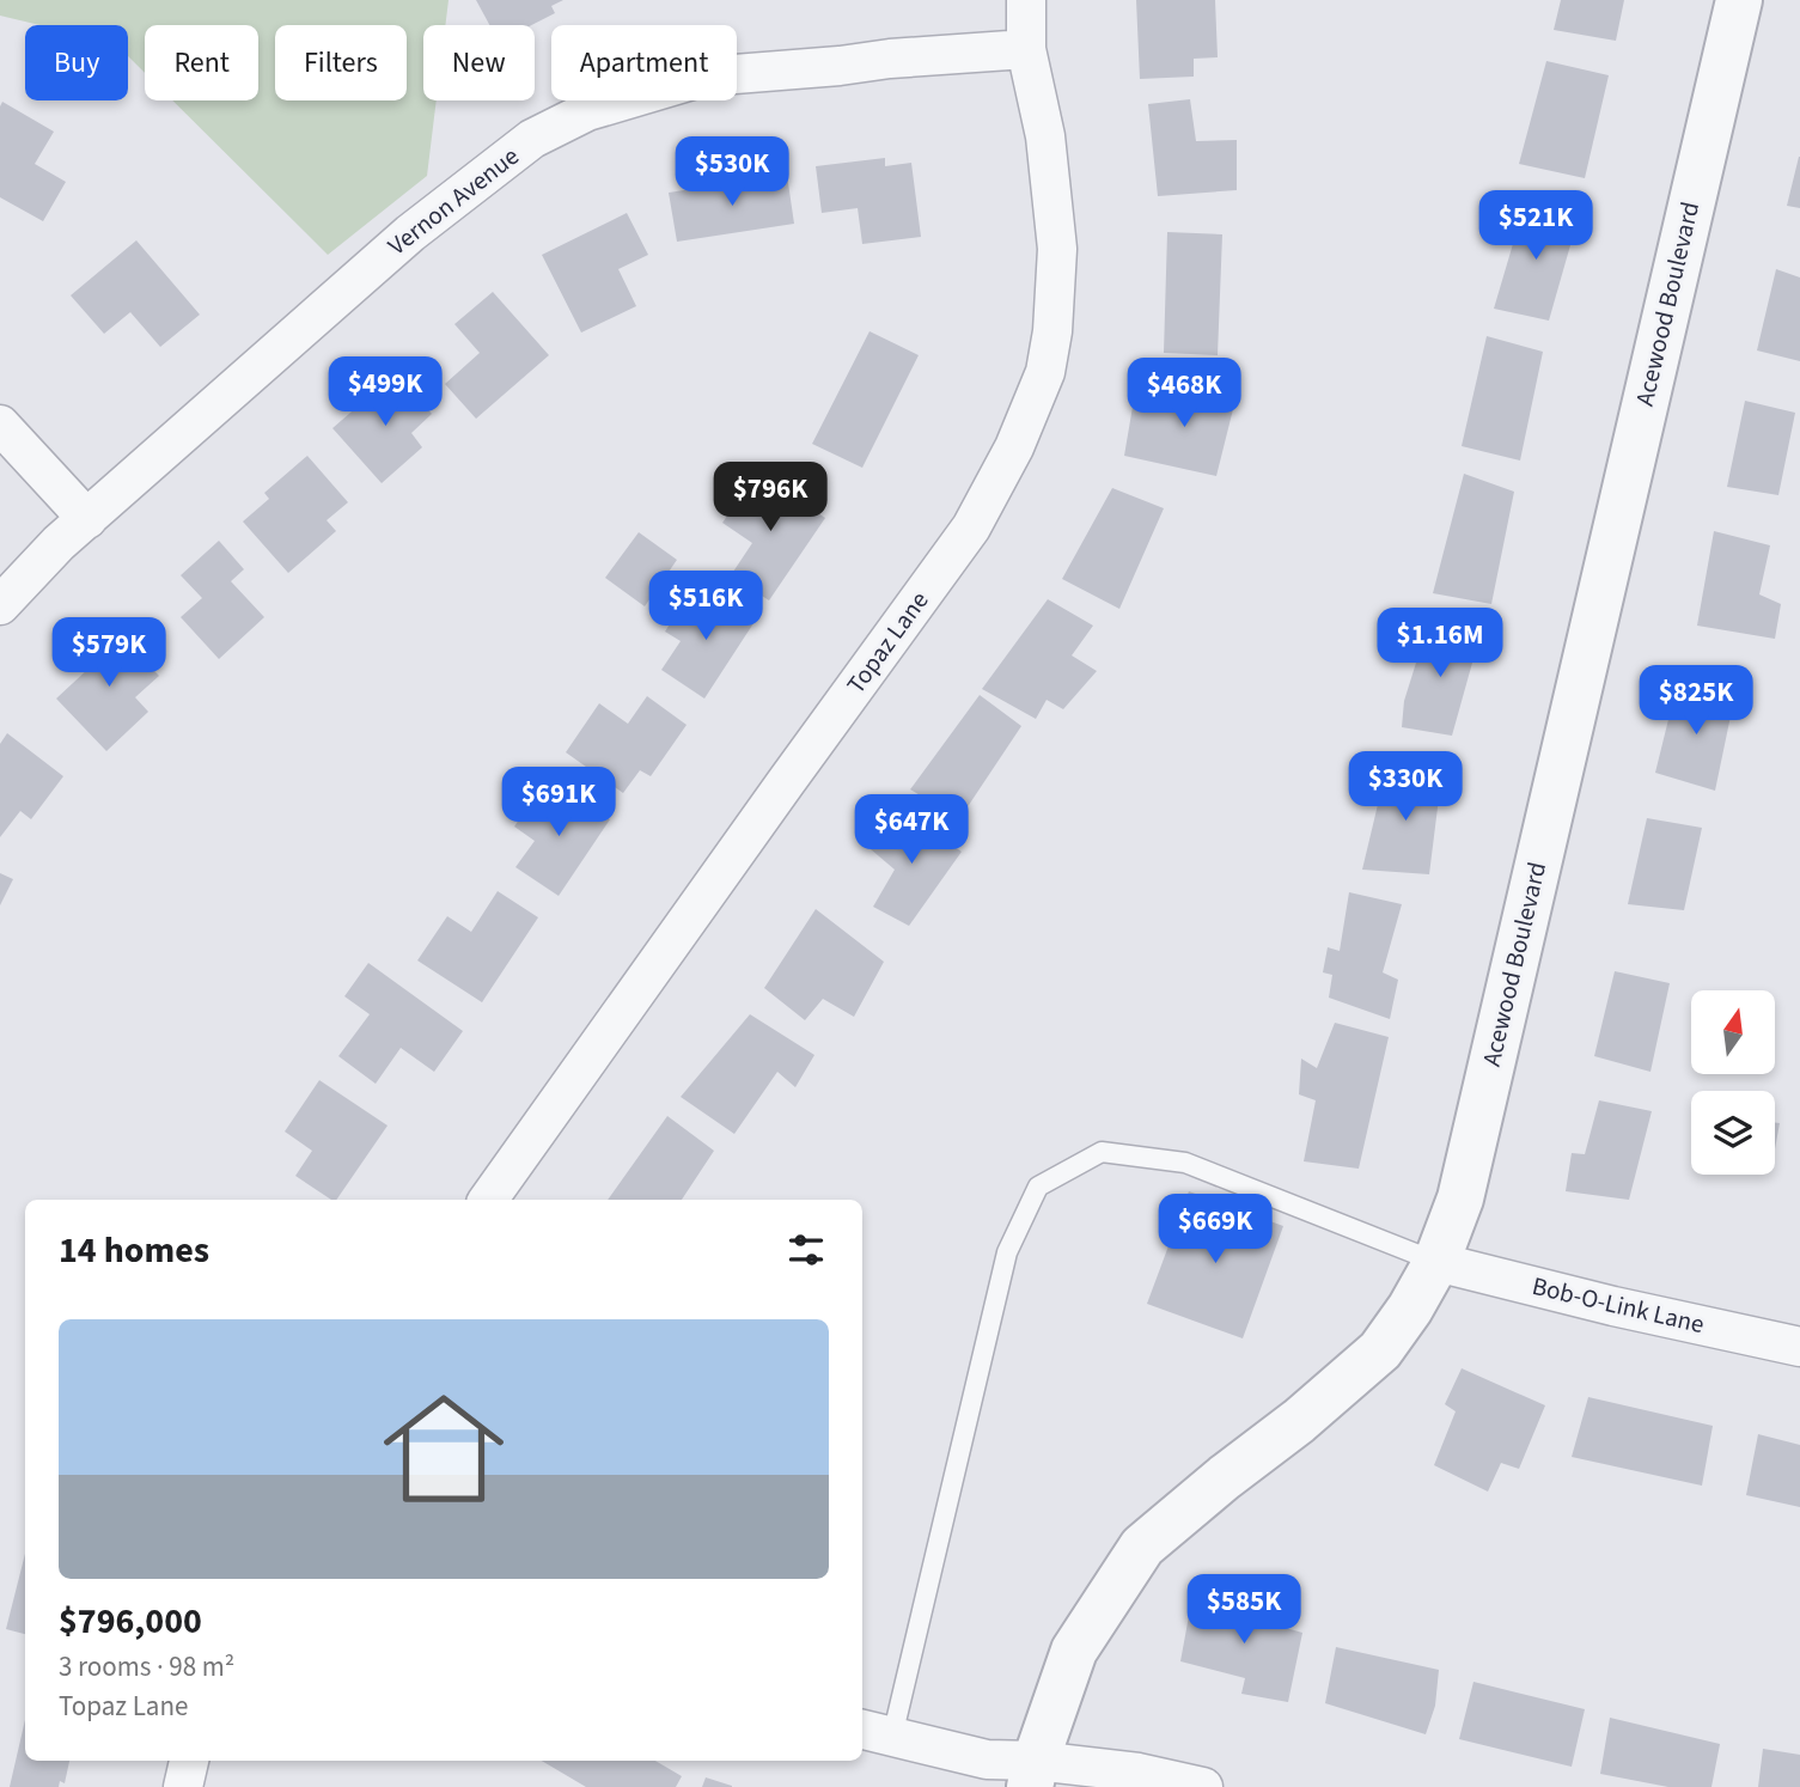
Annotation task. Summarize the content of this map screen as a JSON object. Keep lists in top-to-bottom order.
{
  "streets": {
    "street": [
      "Vernon Avenue",
      "Acewood Boulevard",
      "Topaz Lane",
      "Bob-O-Link Lane"
    ]
  },
  "crossings": [
    ["Vernon Avenue", "Topaz Lane"],
    ["Acewood Boulevard", "Bob-O-Link Lane"]
  ],
  "north": "top",
  "page": {
    "chip": [
      "Buy",
      "Rent",
      "Filters",
      "New",
      "Apartment"
    ],
    "price": [
      "$530K",
      "$521K",
      "$499K",
      "$468K",
      "$796K",
      "$516K",
      "$1.16M",
      "$579K",
      "$825K",
      "$330K",
      "$691K",
      "$647K",
      "$669K",
      "$585K"
    ],
    "heading": "14 homes",
    "list": [
      {
        "name": "$796,000",
        "note": "3 rooms · 98 m² · Topaz Lane"
      }
    ]
  }
}
